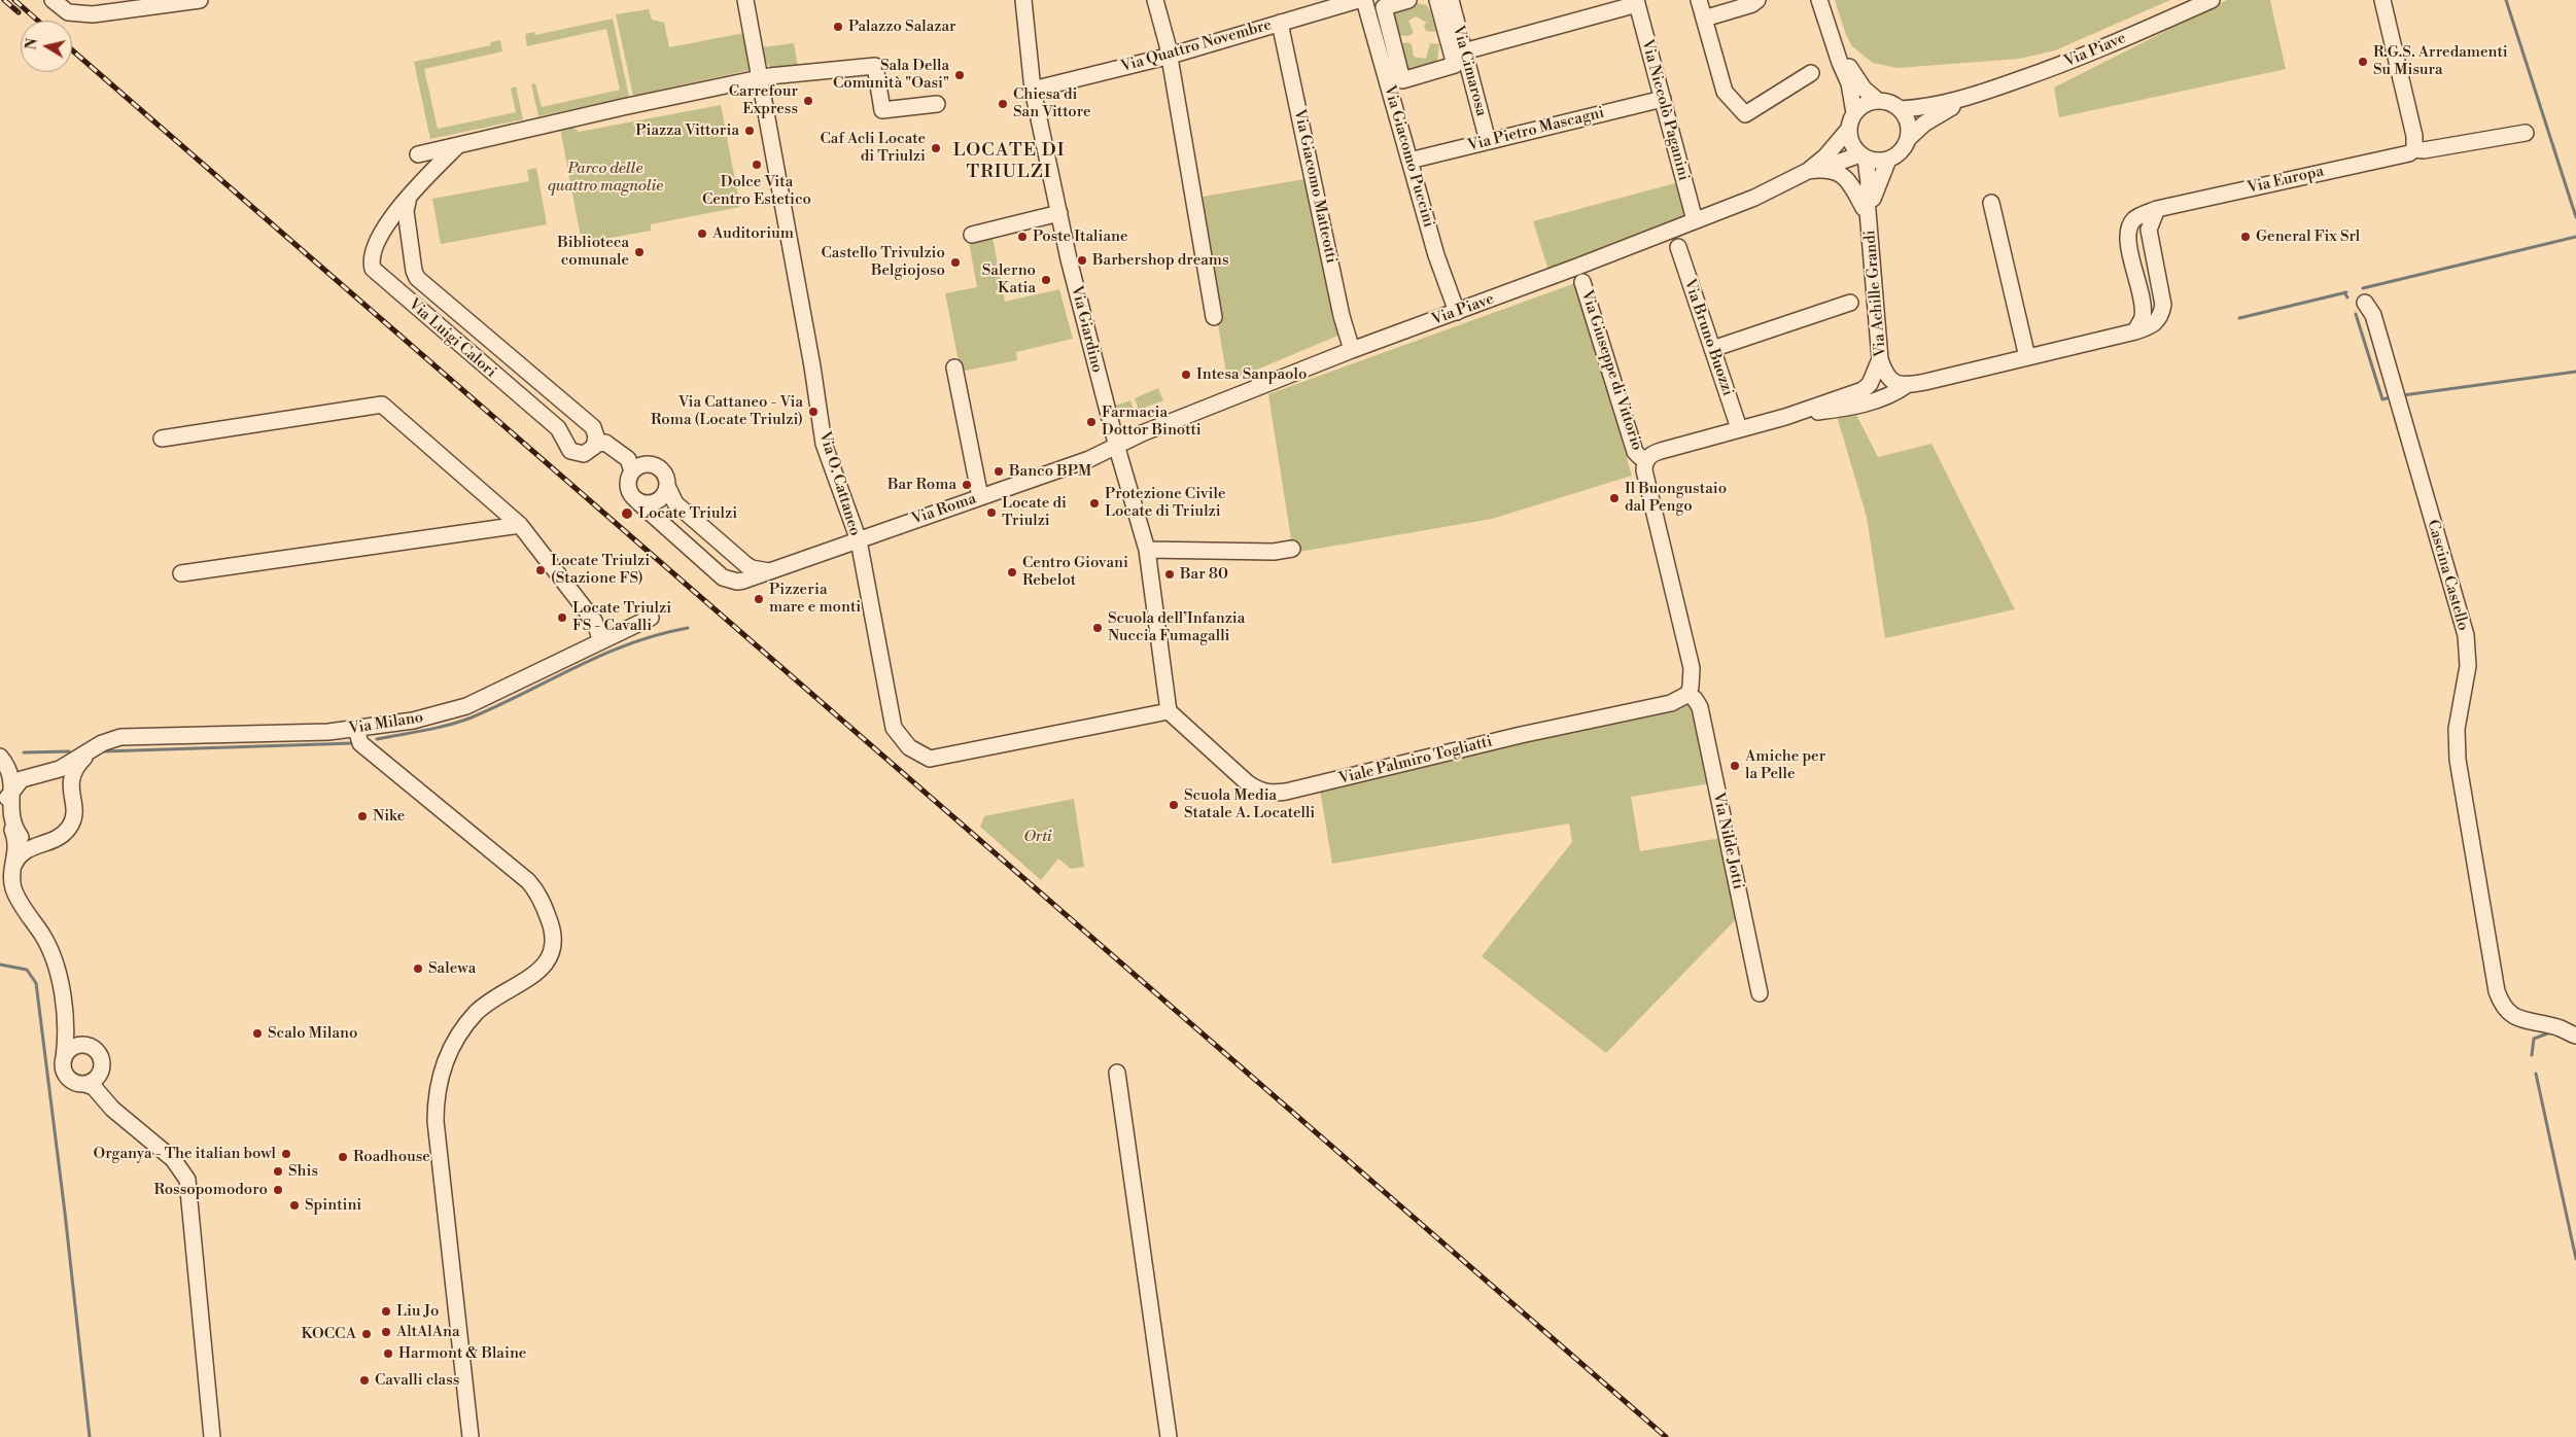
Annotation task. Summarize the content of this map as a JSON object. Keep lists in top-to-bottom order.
{
  "streets": {
    "street": [
      "Via Quattro Novembre",
      "Via Piave",
      "Via Cimarosa",
      "Via Niccolò Paganini",
      "Via Pietro Mascagni",
      "Via Giacomo Puccini",
      "Via Europa",
      "Via Giacomo Matteotti",
      "Via Achille Grandi",
      "Via Giardino",
      "Via Bruno Buozzi",
      "Via Luigi Calori",
      "Via Giuseppe di Vittorio",
      "Via O. Cattaneo",
      "Via Roma",
      "Cascina Castello",
      "Via Milano",
      "Viale Palmiro Togliatti",
      "Via Nilde Jotti"
    ]
  },
  "crossings": [
    ["Via Quattro Novembre", "Via Giacomo Matteotti"],
    ["Via Piave", "Via Niccolò Paganini"],
    ["Via Piave", "Via Giacomo Puccini"],
    ["Via Piave", "Via Giacomo Matteotti"],
    ["Via Piave", "Via Achille Grandi"],
    ["Via Piave", "Via Giardino"],
    ["Via Piave", "Via Roma"],
    ["Via Cimarosa", "Via Pietro Mascagni"],
    ["Via Niccolò Paganini", "Via Pietro Mascagni"],
    ["Via Pietro Mascagni", "Via Giacomo Puccini"],
    ["Via Giardino", "Via Roma"],
    ["Via Giardino", "Viale Palmiro Togliatti"],
    ["Via Giuseppe di Vittorio", "Viale Palmiro Togliatti"],
    ["Via Giuseppe di Vittorio", "Via Nilde Jotti"],
    ["Via O. Cattaneo", "Via Roma"],
    ["Viale Palmiro Togliatti", "Via Nilde Jotti"]
  ],
  "districts": ["LOCATE DI TRIULZI"],
  "parks": ["Parco delle quattro magnolie", "Orti"],
  "places": [
    "Palazzo Salazar",
    "R.G.S. Arredamenti Su Misura",
    "Sala Della Comunità \"Oasi\"",
    "Carrefour Express",
    "Chiesa di San Vittore",
    "Piazza Vittoria",
    "Caf Acli Locate di Triulzi",
    "Dolce Vita Centro Estetico",
    "Auditorium",
    "Poste Italiane",
    "General Fix Srl",
    "Biblioteca comunale",
    "Barbershop dreams",
    "Castello Trivulzio Belgiojoso",
    "Salerno Katia",
    "Intesa Sanpaolo",
    "Via Cattaneo - Via Roma (Locate Triulzi)",
    "Farmacia Dottor Binotti",
    "Banco BPM",
    "Bar Roma",
    "Il Buongustaio dal Pengo",
    "Protezione Civile Locate di Triulzi",
    "Locate di Triulzi",
    "Locate Triulzi",
    "Locate Triulzi (Stazione FS)",
    "Centro Giovani Rebelot",
    "Bar 80",
    "Pizzeria mare e monti",
    "Locate Triulzi FS - Cavalli",
    "Scuola dell’Infanzia Nuccia Fumagalli",
    "Amiche per la Pelle",
    "Scuola Media Statale A. Locatelli",
    "Nike",
    "Salewa",
    "Scalo Milano",
    "Organya - The italian bowl",
    "Roadhouse",
    "Shis",
    "Rossopomodoro",
    "Spintini",
    "Liu Jo",
    "AltAlAna",
    "KOCCA",
    "Harmont & Blaine",
    "Cavalli class"
  ],
  "north": "left"
}
